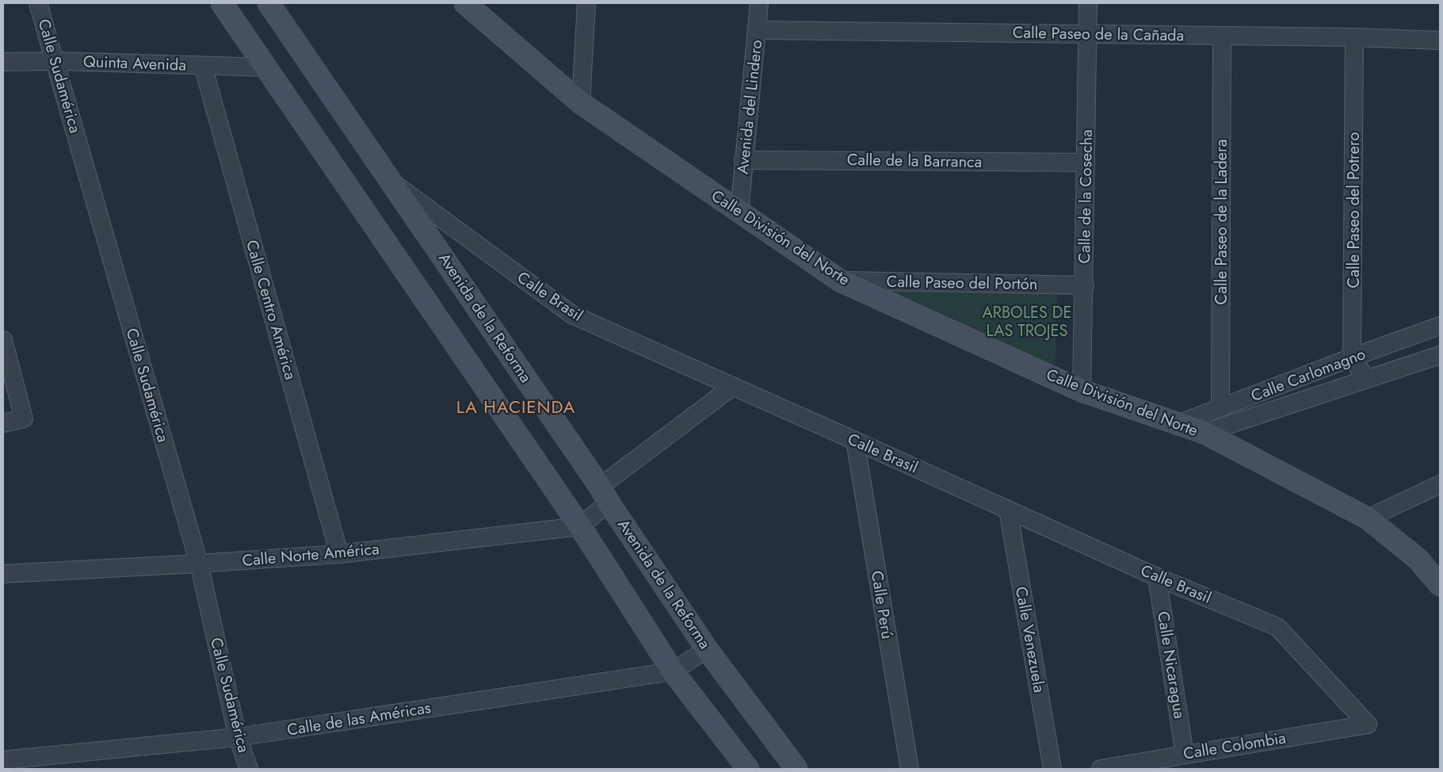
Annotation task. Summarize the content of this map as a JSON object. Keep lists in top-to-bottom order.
{
  "streets": {
    "main road": ["Calle División del Norte", "Avenida de la Reforma"],
    "street": [
      "Calle Paseo de la Cañada",
      "Quinta Avenida",
      "Calle Sudamérica",
      "Avenida del Lindero",
      "Calle de la Barranca",
      "Calle de la Cosecha",
      "Calle Paseo del Potrero",
      "Calle Paseo de la Ladera",
      "Calle Paseo del Portón",
      "Calle Brasil",
      "Calle Centro América",
      "Calle Carlomagno",
      "Calle Norte América",
      "Calle Perú",
      "Calle Venezuela",
      "Calle Nicaragua",
      "Calle de las Américas",
      "Calle Colombia"
    ]
  },
  "crossings": [
    ["Calle Paseo de la Cañada", "Avenida del Lindero"],
    ["Calle Paseo de la Cañada", "Calle de la Cosecha"],
    ["Calle Paseo de la Cañada", "Calle Paseo del Potrero"],
    ["Calle Paseo de la Cañada", "Calle Paseo de la Ladera"],
    ["Quinta Avenida", "Calle Sudamérica"],
    ["Quinta Avenida", "Calle Centro América"],
    ["Calle Sudamérica", "Calle Norte América"],
    ["Calle Sudamérica", "Calle de las Américas"],
    ["Avenida del Lindero", "Calle de la Barranca"],
    ["Avenida del Lindero", "Calle División del Norte"],
    ["Calle de la Barranca", "Calle de la Cosecha"],
    ["Calle de la Cosecha", "Calle División del Norte"],
    ["Calle de la Cosecha", "Calle Paseo del Portón"],
    ["Calle Paseo del Potrero", "Calle Carlomagno"],
    ["Calle Paseo de la Ladera", "Calle Carlomagno"],
    ["Calle División del Norte", "Calle Paseo del Portón"],
    ["Calle División del Norte", "Calle Carlomagno"],
    ["Calle Brasil", "Avenida de la Reforma"],
    ["Calle Brasil", "Calle Perú"],
    ["Calle Brasil", "Calle Venezuela"],
    ["Calle Brasil", "Calle Nicaragua"],
    ["Calle Brasil", "Calle Colombia"],
    ["Calle Centro América", "Calle Norte América"],
    ["Avenida de la Reforma", "Calle de las Américas"],
    ["Calle Nicaragua", "Calle Colombia"]
  ],
  "districts": ["LA HACIENDA"],
  "parks": ["ARBOLES DE LAS TROJES"]
}
